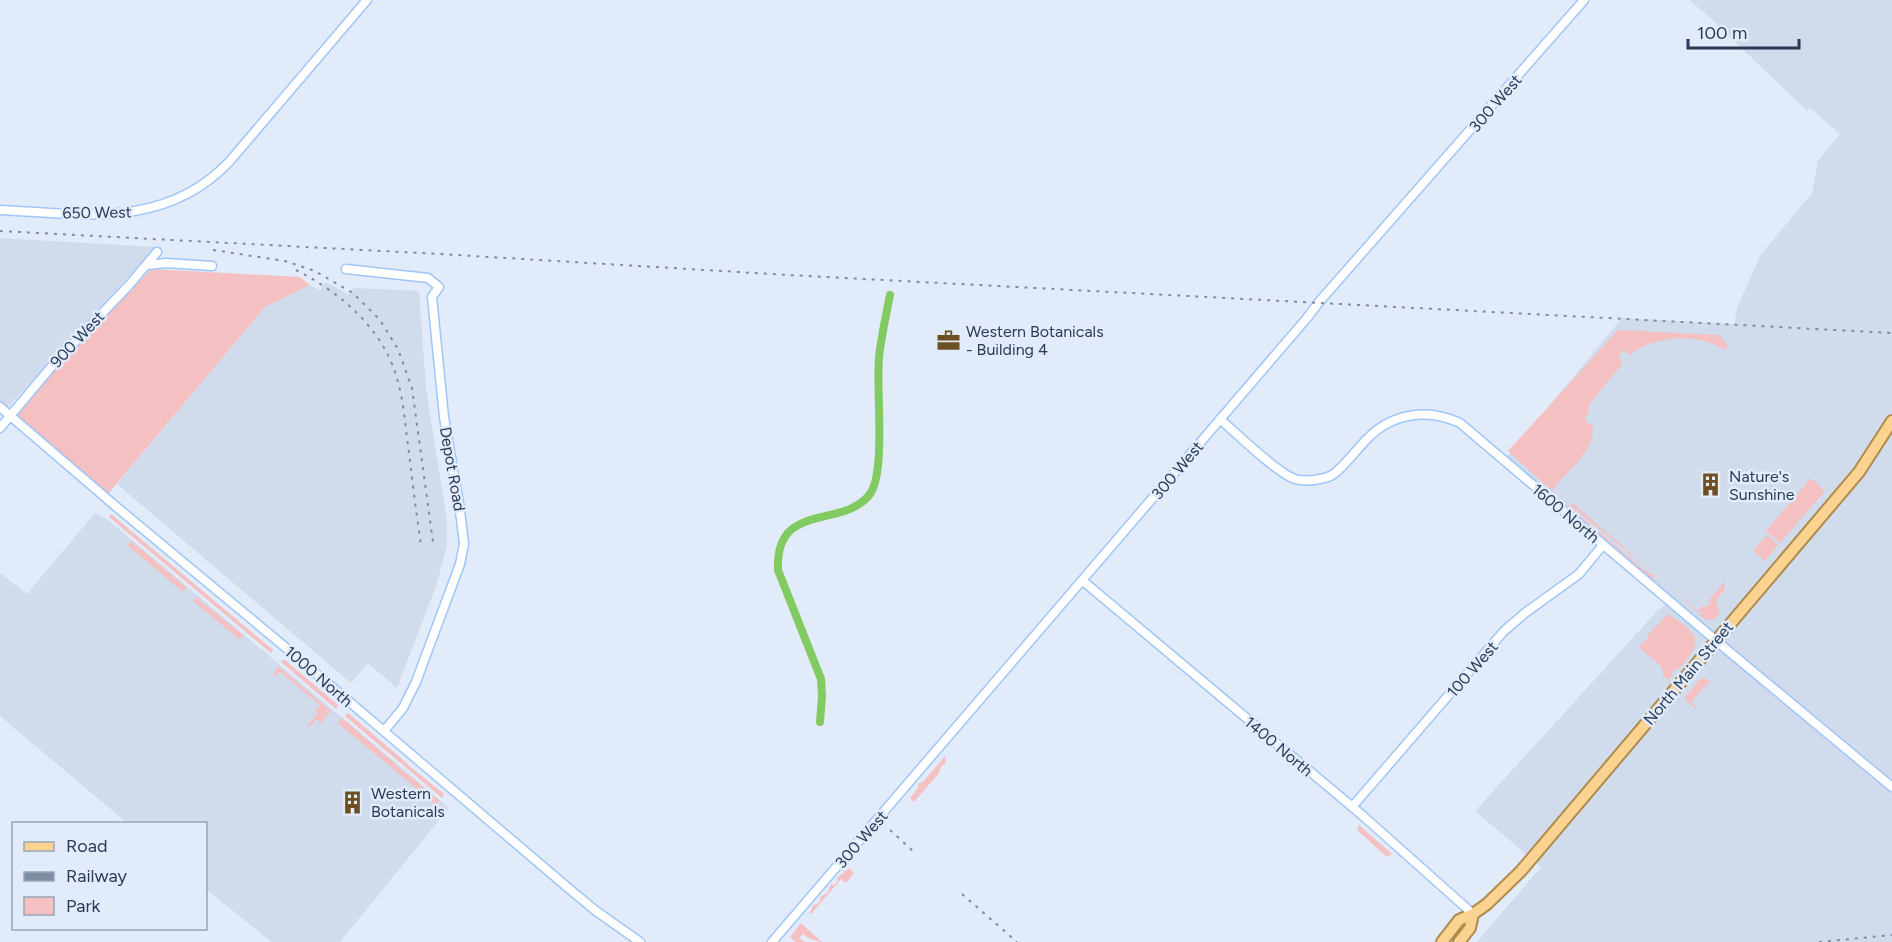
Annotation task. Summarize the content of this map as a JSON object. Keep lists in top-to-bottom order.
{
  "streets": {
    "main road": ["North Main Street"],
    "street": [
      "300 West",
      "650 West",
      "900 West",
      "Depot Road",
      "1600 North",
      "100 West",
      "1000 North",
      "1400 North"
    ]
  },
  "crossings": [
    ["300 West", "1600 North"],
    ["300 West", "1400 North"],
    ["900 West", "1000 North"],
    ["Depot Road", "1000 North"],
    ["1600 North", "100 West"],
    ["1600 North", "North Main Street"],
    ["100 West", "1400 North"],
    ["North Main Street", "1400 North"]
  ],
  "places": {
    "office": ["Western Botanicals - Building 4"],
    "building": ["Nature's Sunshine", "Western Botanicals"]
  },
  "legend": ["Road", "Railway", "Park"],
  "scale_bar": "100 m"
}
